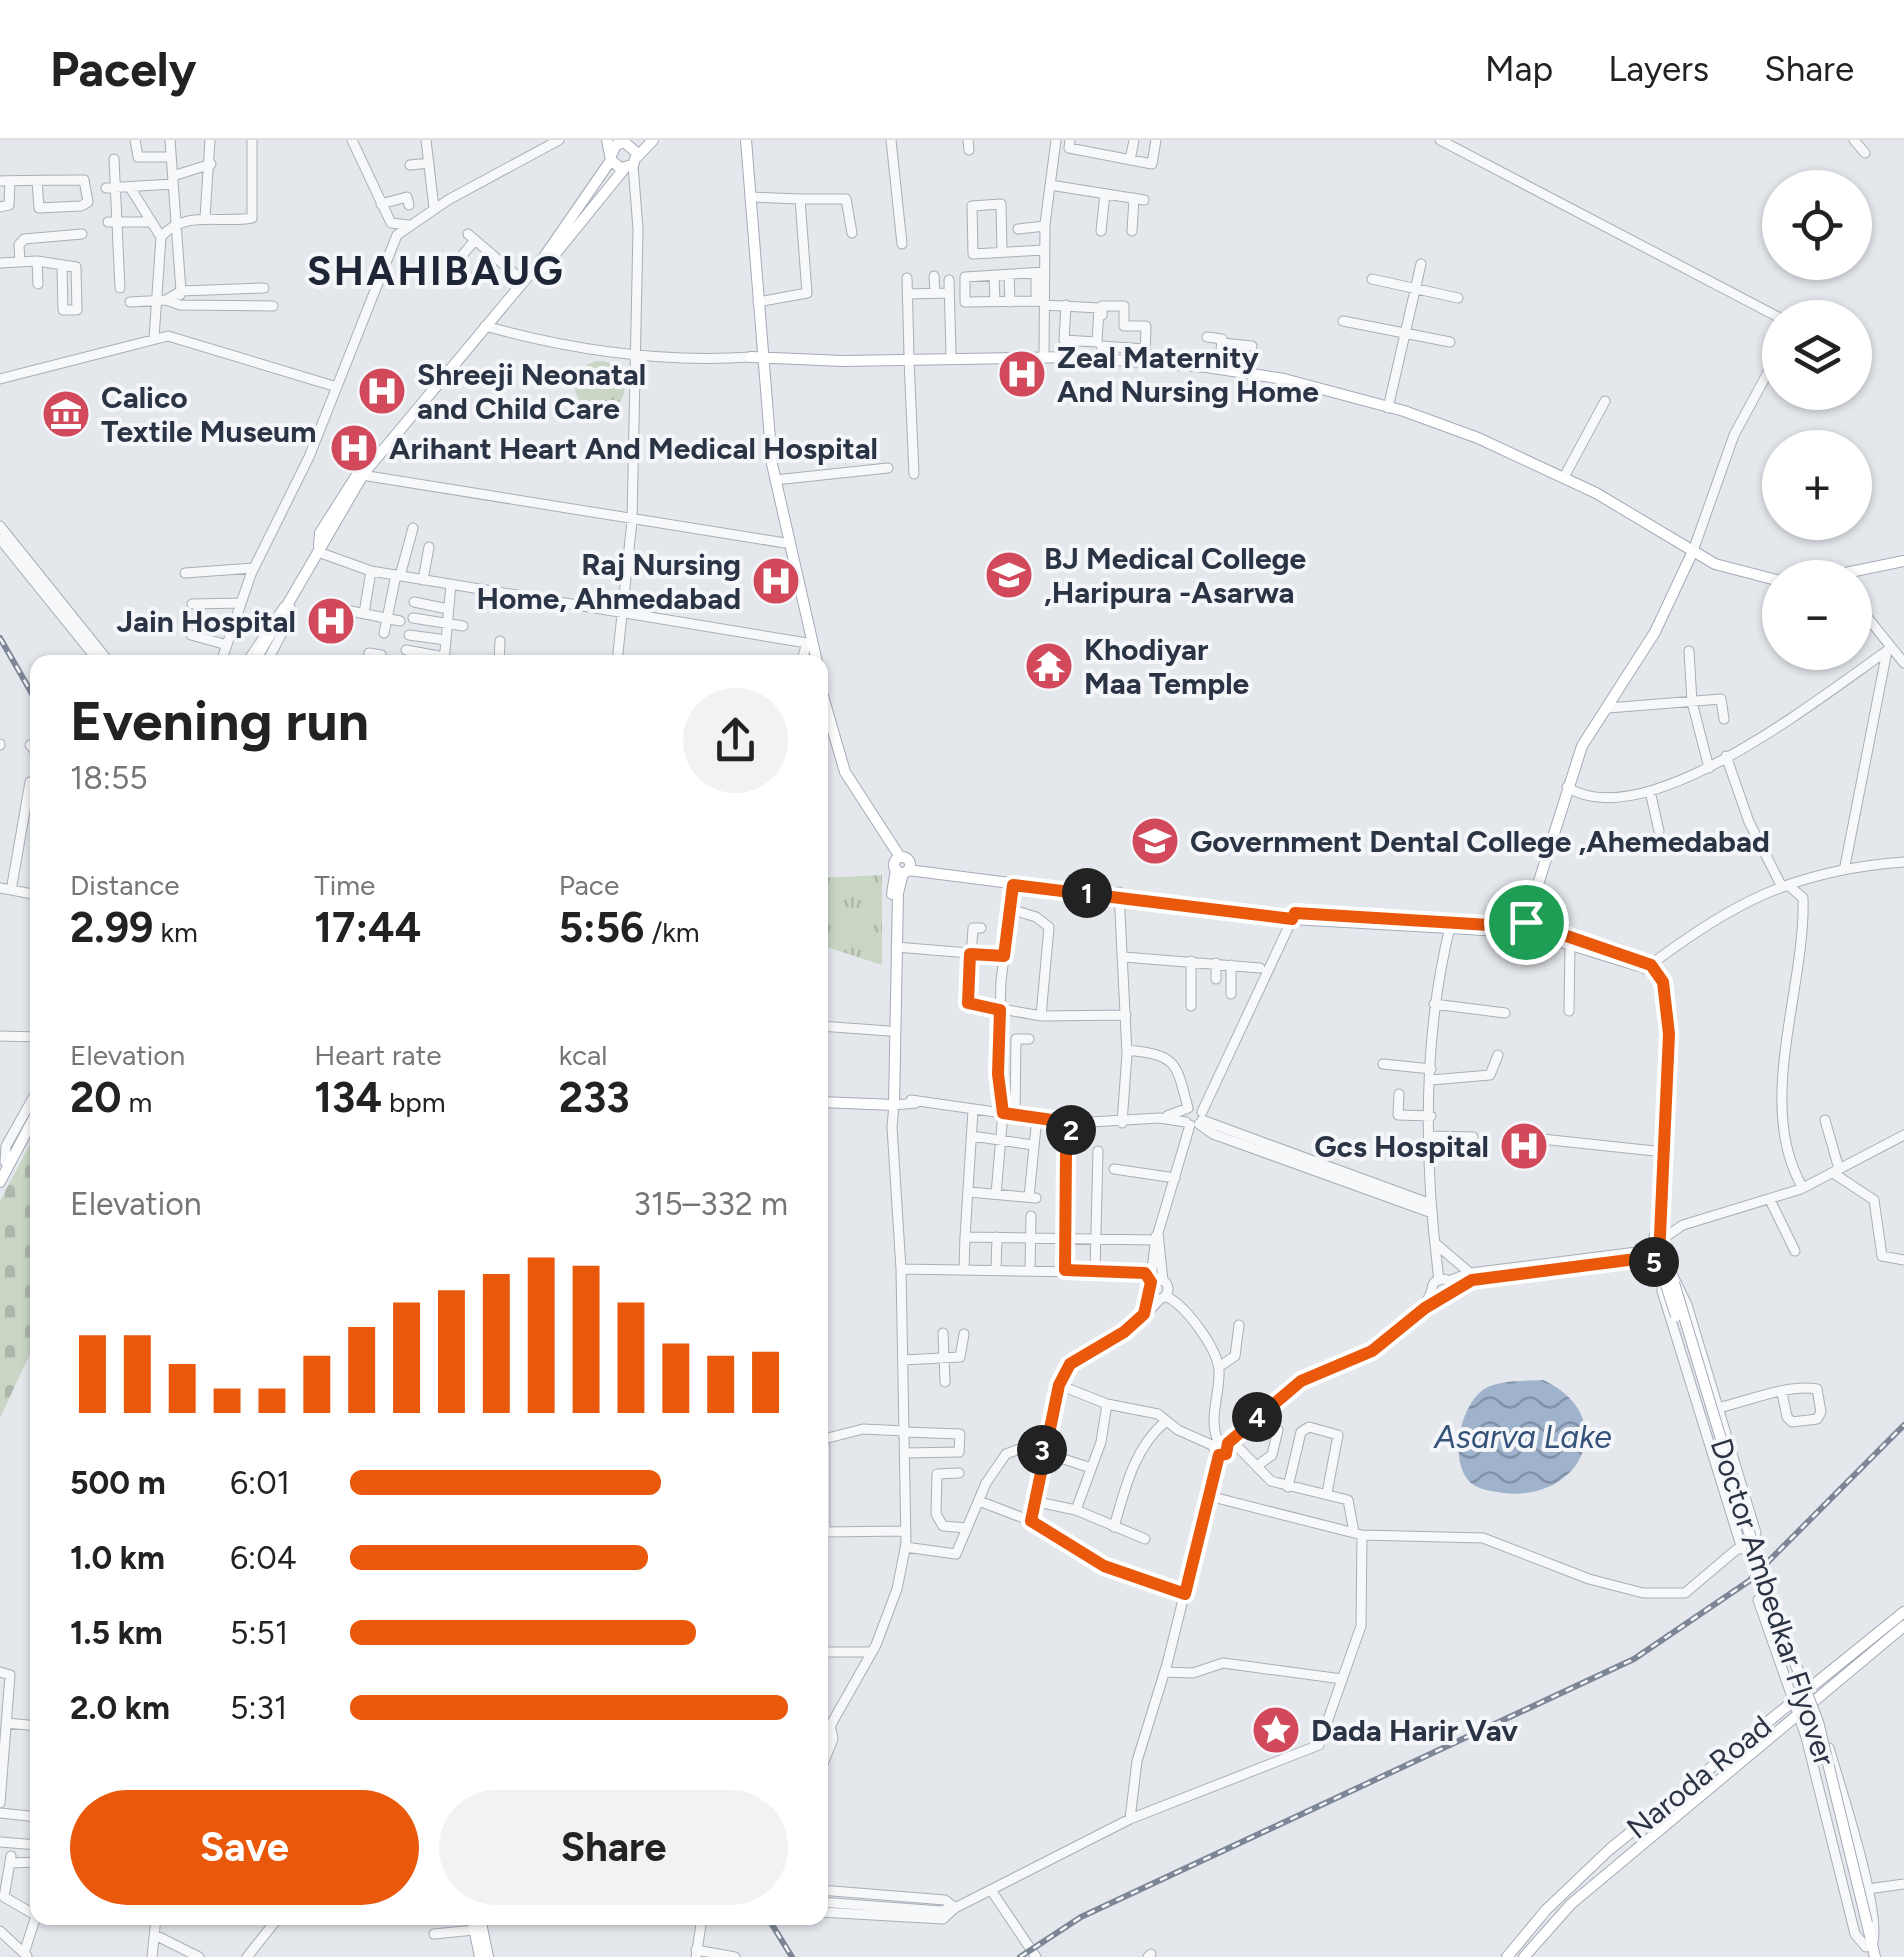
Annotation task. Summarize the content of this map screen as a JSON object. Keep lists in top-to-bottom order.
{
  "streets": {
    "main road": ["Doctor Ambedkar Flyover", "Naroda Road"]
  },
  "districts": ["SHAHIBAUG"],
  "water": ["Asarva Lake"],
  "places": {
    "hospital": [
      "Zeal Maternity And Nursing Home",
      "Shreeji Neonatal and Child Care",
      "Arihant Heart And Medical Hospital",
      "Raj Nursing Home, Ahmedabad",
      "Jain Hospital",
      "Gcs Hospital"
    ],
    "museum": ["Calico Textile Museum"],
    "school or university": ["BJ Medical College ,Haripura -Asarwa", "Government Dental College ,Ahemedabad"],
    "temple": ["Khodiyar Maa Temple"],
    "place": ["Dada Harir Vav"]
  },
  "page": {
    "header": "Pacely",
    "nav": ["Map", "Layers", "Share"],
    "map_buttons": ["+", "−"],
    "heading": ["Evening run", "18:55"],
    "stats": [
      ["Distance", "2.99 km"],
      ["Time", "17:44"],
      ["Pace", "5:56 /km"],
      ["Elevation", "20 m"],
      ["Heart rate", "134 bpm"],
      ["kcal", "233"]
    ],
    "pins": [
      "1",
      "2",
      "5",
      "4",
      "3"
    ],
    "chart": ["Elevation", "315–332 m"],
    "list": [
      {
        "name": "500 m",
        "note": "6:01"
      },
      {
        "name": "1.0 km",
        "note": "6:04"
      },
      {
        "name": "1.5 km",
        "note": "5:51"
      },
      {
        "name": "2.0 km",
        "note": "5:31"
      }
    ],
    "buttons": ["Save", "Share"]
  }
}
